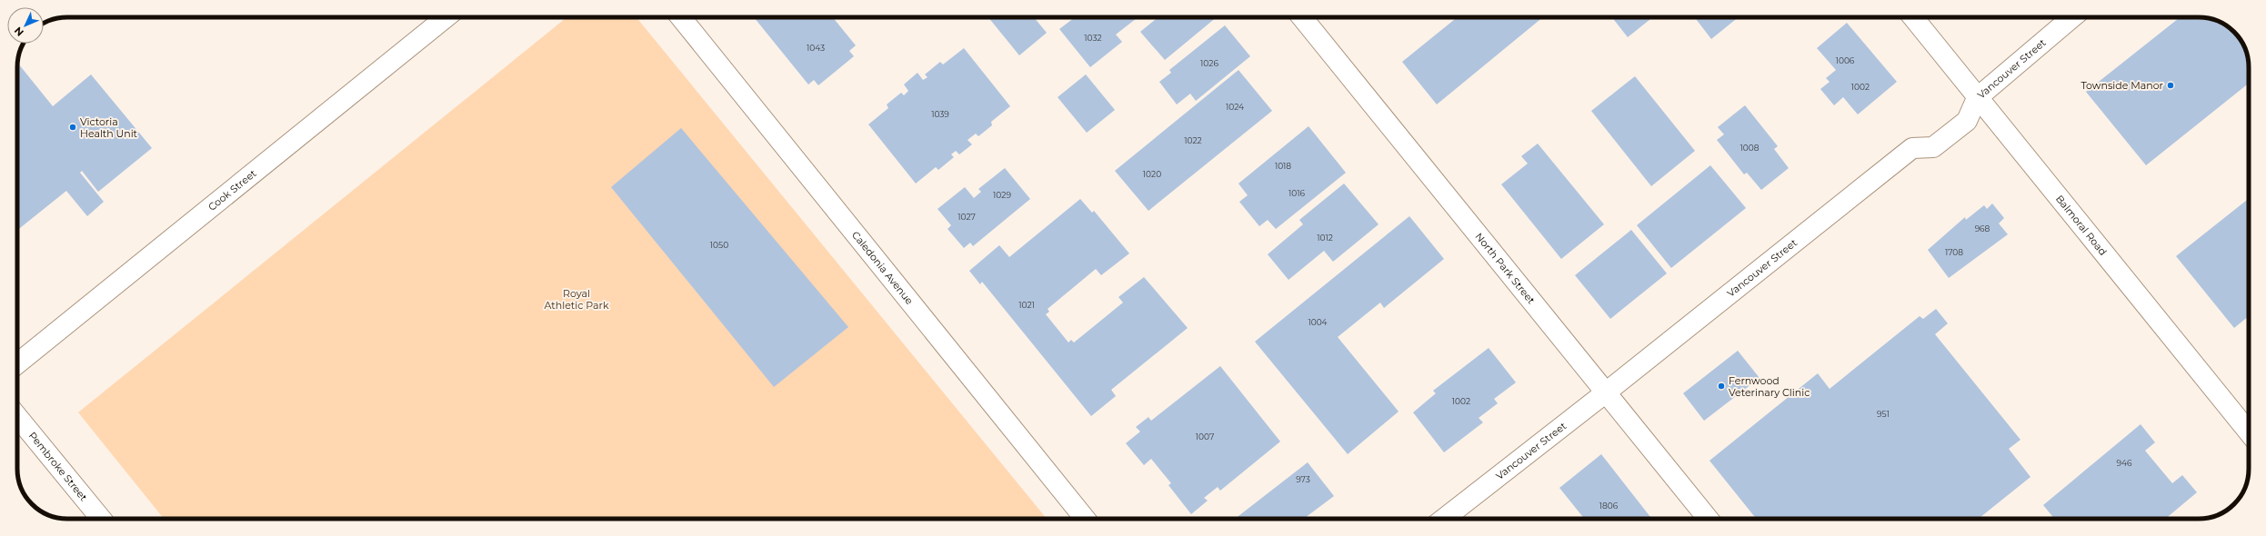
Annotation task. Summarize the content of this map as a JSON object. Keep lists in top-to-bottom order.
{
  "streets": {
    "street": [
      "Vancouver Street",
      "Cook Street",
      "Balmoral Road",
      "Caledonia Avenue",
      "North Park Street",
      "Pembroke Street"
    ]
  },
  "crossings": [
    ["Vancouver Street", "Balmoral Road"],
    ["Vancouver Street", "North Park Street"]
  ],
  "parks": ["Royal Athletic Park"],
  "places": ["Townside Manor", "Victoria Health Unit", "Fernwood Veterinary Clinic"],
  "house_numbers": [
    "1032",
    "1043",
    "1006",
    "1026",
    "1002",
    "1024",
    "1039",
    "1022",
    "1008",
    "1018",
    "1020",
    "1016",
    "1029",
    "1027",
    "968",
    "1012",
    "1050",
    "1708",
    "1021",
    "1004",
    "1002",
    "951",
    "1007",
    "946",
    "973",
    "1806"
  ],
  "north": "bottom left"
}
